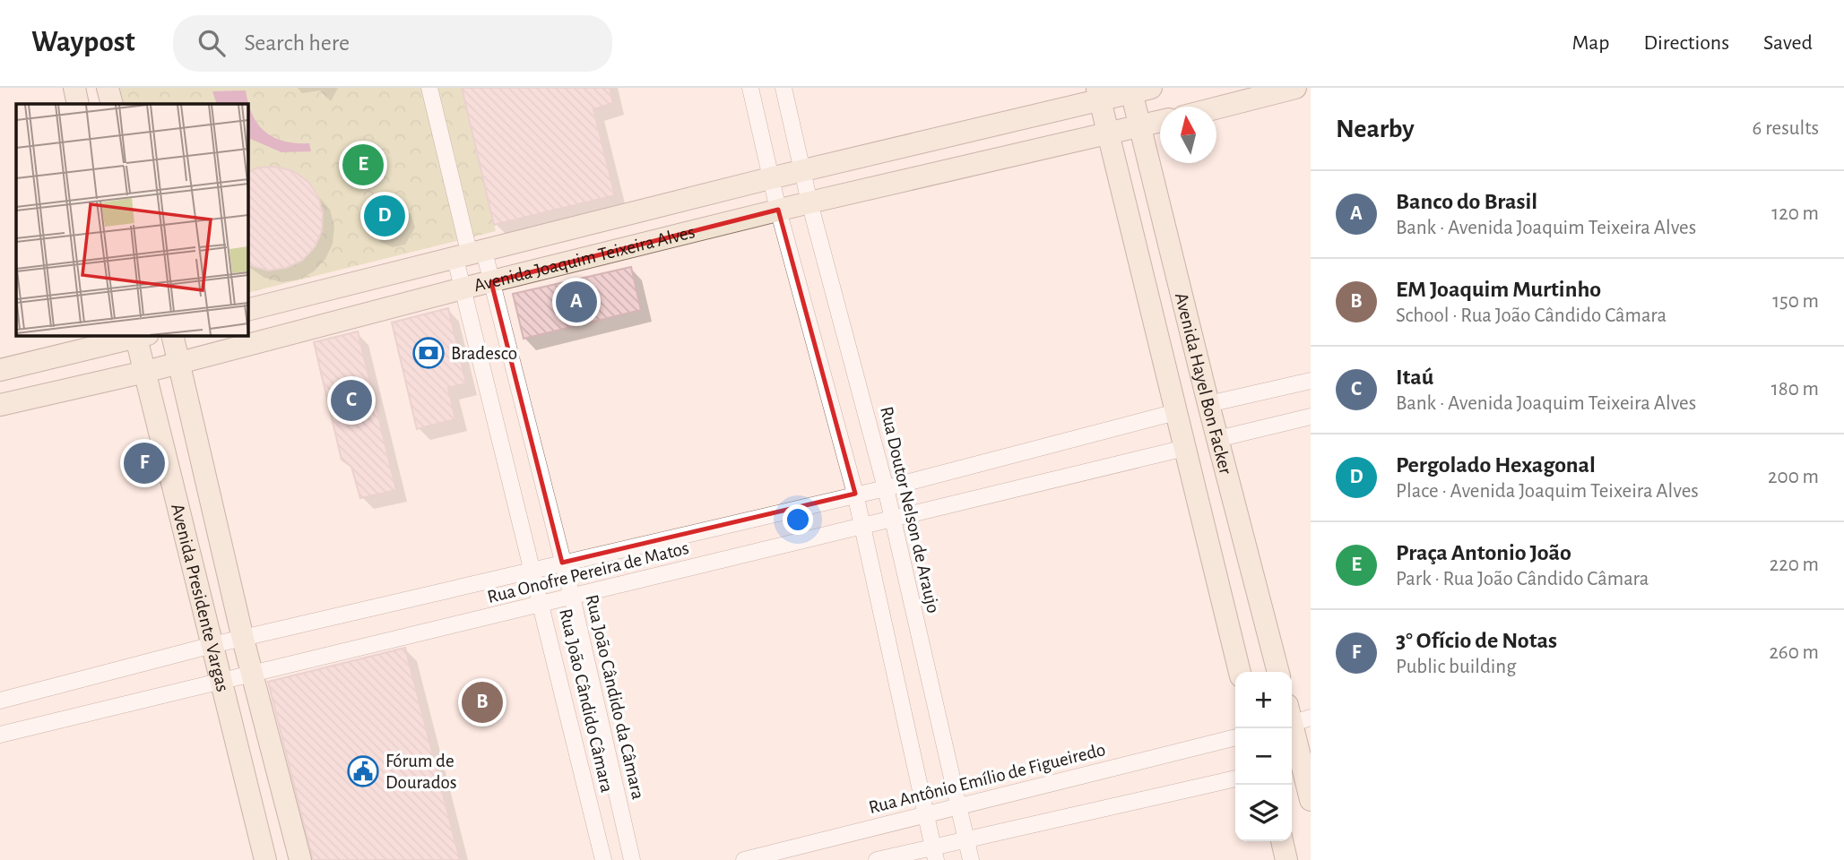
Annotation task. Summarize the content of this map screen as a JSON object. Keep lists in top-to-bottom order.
{
  "streets": {
    "main road": ["Avenida Joaquim Teixeira Alves", "Avenida Hayel Bon Facker", "Avenida Presidente Vargas"],
    "street": [
      "Rua Doutor Nelson de Araujo",
      "Rua Onofre Pereira de Matos",
      "Rua João Cândido da Câmara",
      "Rua João Cândido Câmara",
      "Rua Antônio Emílio de Figueiredo"
    ]
  },
  "crossings": [
    ["Avenida Joaquim Teixeira Alves", "Avenida Hayel Bon Facker"],
    ["Avenida Joaquim Teixeira Alves", "Rua Doutor Nelson de Araujo"],
    ["Avenida Joaquim Teixeira Alves", "Avenida Presidente Vargas"],
    ["Avenida Joaquim Teixeira Alves", "Rua João Cândido da Câmara"],
    ["Avenida Joaquim Teixeira Alves", "Rua João Cândido Câmara"],
    ["Avenida Hayel Bon Facker", "Rua Onofre Pereira de Matos"],
    ["Rua Doutor Nelson de Araujo", "Rua Onofre Pereira de Matos"],
    ["Rua Doutor Nelson de Araujo", "Rua Antônio Emílio de Figueiredo"],
    ["Rua Onofre Pereira de Matos", "Avenida Presidente Vargas"],
    ["Rua Onofre Pereira de Matos", "Rua João Cândido da Câmara"],
    ["Rua Onofre Pereira de Matos", "Rua João Cândido Câmara"],
    ["Rua João Cândido da Câmara", "Rua João Cândido Câmara"]
  ],
  "places": {
    "bank": ["Bradesco"],
    "public building": ["Fórum de Dourados"]
  },
  "north": "top",
  "page": {
    "header": "Waypost",
    "search": "Search here",
    "nav": ["Map", "Directions", "Saved"],
    "heading": ["Nearby", "6 results"],
    "pins": [
      "E",
      "D",
      "A",
      "C",
      "F",
      "B"
    ],
    "list": [
      {
        "mark": "A",
        "name": "Banco do Brasil",
        "note": "Bank · Avenida Joaquim Teixeira Alves",
        "value": "120 m"
      },
      {
        "mark": "B",
        "name": "EM Joaquim Murtinho",
        "note": "School · Rua João Cândido Câmara",
        "value": "150 m"
      },
      {
        "mark": "C",
        "name": "Itaú",
        "note": "Bank · Avenida Joaquim Teixeira Alves",
        "value": "180 m"
      },
      {
        "mark": "D",
        "name": "Pergolado Hexagonal",
        "note": "Place · Avenida Joaquim Teixeira Alves",
        "value": "200 m"
      },
      {
        "mark": "E",
        "name": "Praça Antonio João",
        "note": "Park · Rua João Cândido Câmara",
        "value": "220 m"
      },
      {
        "mark": "F",
        "name": "3° Ofício de Notas",
        "note": "Public building",
        "value": "260 m"
      }
    ],
    "map_buttons": ["+", "−"]
  }
}
